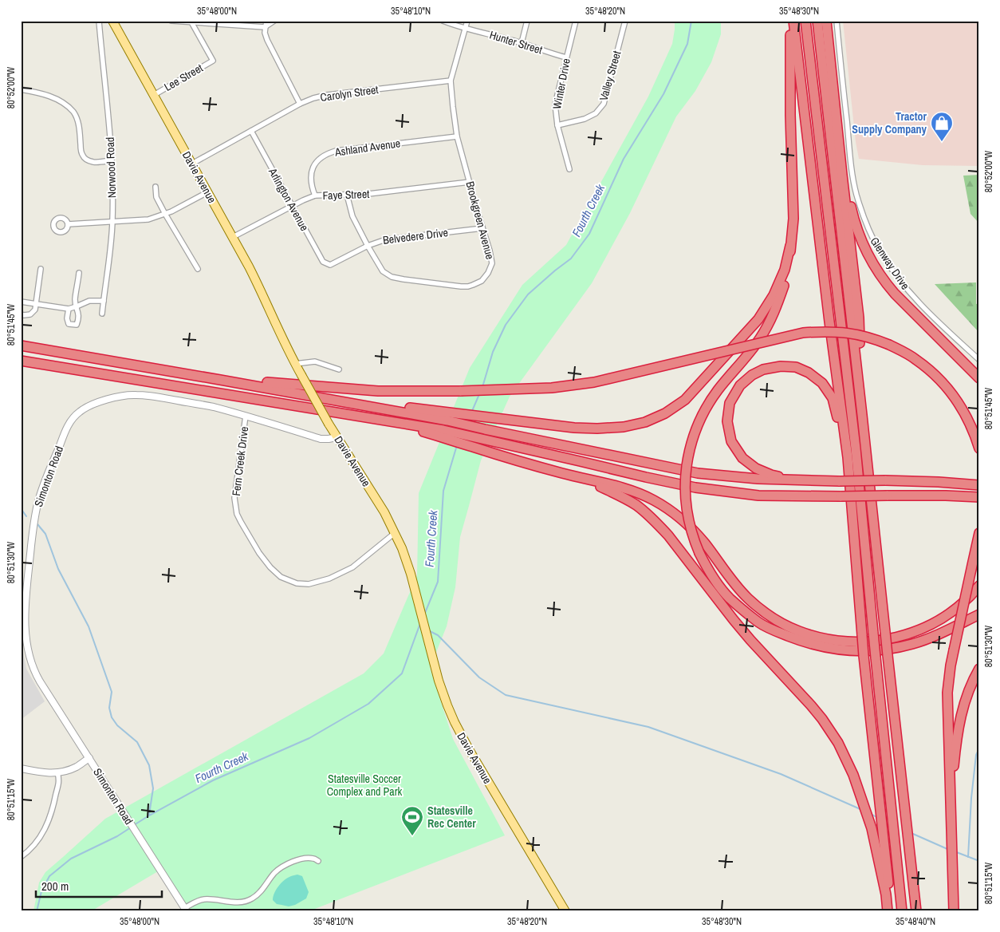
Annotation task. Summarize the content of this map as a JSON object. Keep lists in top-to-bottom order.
{
  "streets": {
    "main road": ["Davie Avenue"],
    "street": [
      "Hunter Street",
      "Valley Street",
      "Lee Street",
      "Winter Drive",
      "Carolyn Street",
      "Ashland Avenue",
      "Norwood Road",
      "Faye Street",
      "Arlington Avenue",
      "Brookgreen Avenue",
      "Belvedere Drive",
      "Glenway Drive",
      "Fern Creek Drive",
      "Simonton Road"
    ]
  },
  "crossings": [
    ["Hunter Street", "Winter Drive"],
    ["Hunter Street", "Brookgreen Avenue"],
    ["Valley Street", "Winter Drive"],
    ["Lee Street", "Davie Avenue"],
    ["Carolyn Street", "Davie Avenue"],
    ["Carolyn Street", "Arlington Avenue"],
    ["Carolyn Street", "Brookgreen Avenue"],
    ["Ashland Avenue", "Faye Street"],
    ["Ashland Avenue", "Brookgreen Avenue"],
    ["Davie Avenue", "Faye Street"],
    ["Davie Avenue", "Fern Creek Drive"],
    ["Davie Avenue", "Simonton Road"],
    ["Faye Street", "Arlington Avenue"],
    ["Faye Street", "Brookgreen Avenue"],
    ["Arlington Avenue", "Belvedere Drive"],
    ["Brookgreen Avenue", "Belvedere Drive"],
    ["Fern Creek Drive", "Simonton Road"]
  ],
  "water": ["Fourth Creek"],
  "parks": ["Statesville Soccer Complex and Park"],
  "places": {
    "shop": ["Tractor Supply Company"],
    "sports": ["Statesville Rec Center"]
  },
  "scale_bar": "200 m",
  "coordinates": [
    "35°48'00\"N",
    "35°48'10\"N",
    "35°48'20\"N",
    "35°48'30\"N",
    "80°52'00\"W",
    "80°51'45\"W",
    "80°51'30\"W",
    "80°51'15\"W",
    "35°48'40\"N"
  ]
}
